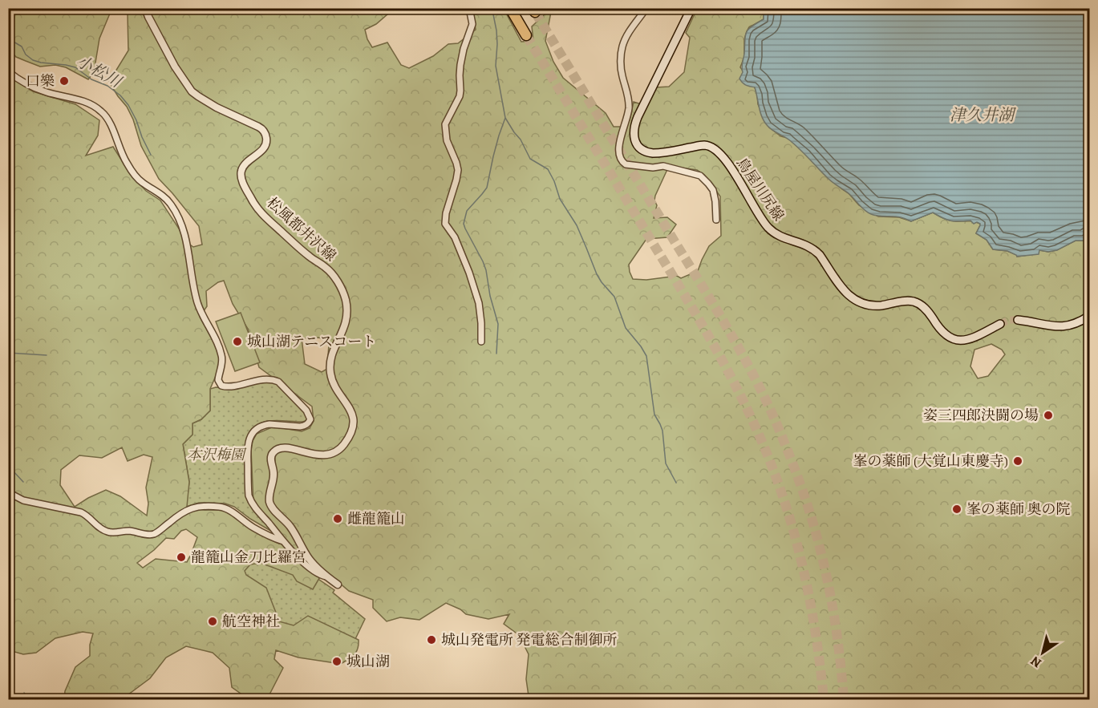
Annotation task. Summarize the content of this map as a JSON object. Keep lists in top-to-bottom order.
{
  "streets": {
    "main road": ["鳥屋川尻線"],
    "street": ["松風都井沢線"]
  },
  "water": ["小松川", "津久井湖"],
  "parks": ["本沢梅園"],
  "places": [
    "口樂",
    "城山湖テニスコート",
    "姿三四郎決闘の場",
    "峯の薬師 (大覚山東慶寺)",
    "峯の薬師 奥の院",
    "雌龍籠山",
    "龍籠山金刀比羅宮",
    "航空神社",
    "城山発電所 発電総合制御所",
    "城山湖"
  ],
  "north": "bottom left"
}
